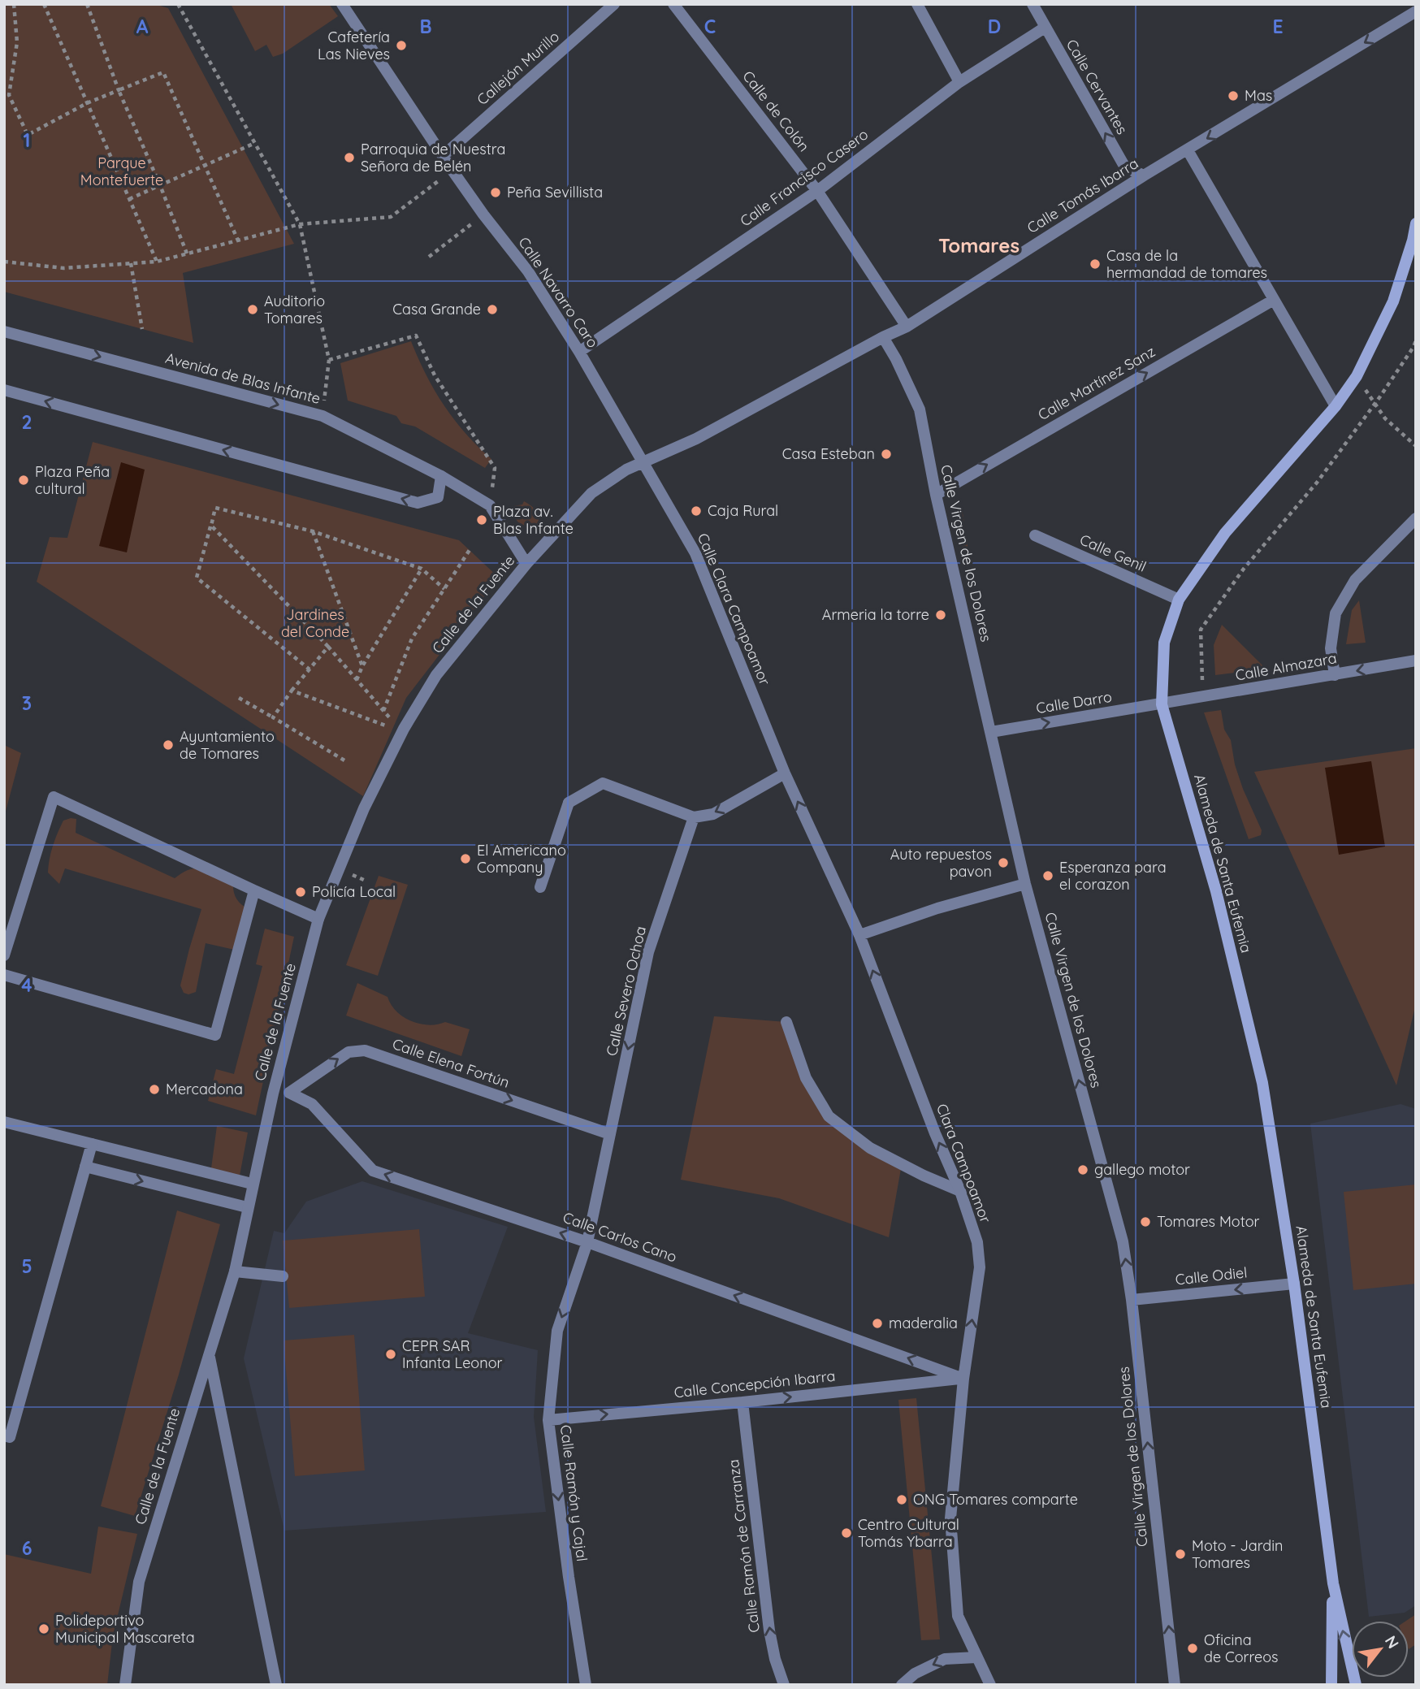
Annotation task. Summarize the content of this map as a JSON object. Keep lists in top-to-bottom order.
{
  "streets": {
    "street": [
      "Callejón Murillo",
      "Calle Cervantes",
      "Calle de Colón",
      "Calle Francisco Casero",
      "Calle Tomás Ibarra",
      "Calle Navarro Caro",
      "Avenida de Blas Infante",
      "Calle Martínez Sanz",
      "Calle Virgen de los Dolores",
      "Calle Genil",
      "Calle de la Fuente",
      "Calle Clara Campoamor",
      "Calle Almazara",
      "Calle Darro",
      "Alameda de Santa Eufemia",
      "Calle Severo Ochoa",
      "Calle Elena Fortún",
      "Clara Campoamor",
      "Calle Carlos Cano",
      "Calle Odiel",
      "Calle Concepción Ibarra",
      "Calle Ramón y Cajal",
      "Calle Ramón de Carranza"
    ]
  },
  "crossings": [
    ["Callejón Murillo", "Calle Navarro Caro"],
    ["Calle Cervantes", "Calle Francisco Casero"],
    ["Calle Cervantes", "Calle Tomás Ibarra"],
    ["Calle de Colón", "Calle Francisco Casero"],
    ["Calle de Colón", "Calle Tomás Ibarra"],
    ["Calle Francisco Casero", "Calle Navarro Caro"],
    ["Calle Tomás Ibarra", "Calle Navarro Caro"],
    ["Calle Tomás Ibarra", "Calle Virgen de los Dolores"],
    ["Calle Tomás Ibarra", "Calle de la Fuente"],
    ["Calle Tomás Ibarra", "Calle Clara Campoamor"],
    ["Calle Navarro Caro", "Calle de la Fuente"],
    ["Calle Navarro Caro", "Calle Clara Campoamor"],
    ["Avenida de Blas Infante", "Calle de la Fuente"],
    ["Calle Martínez Sanz", "Calle Virgen de los Dolores"],
    ["Calle Virgen de los Dolores", "Calle Darro"],
    ["Calle Virgen de los Dolores", "Calle Odiel"],
    ["Calle Genil", "Alameda de Santa Eufemia"],
    ["Calle de la Fuente", "Calle Clara Campoamor"],
    ["Calle Clara Campoamor", "Clara Campoamor"],
    ["Calle Almazara", "Calle Darro"],
    ["Calle Almazara", "Alameda de Santa Eufemia"],
    ["Calle Darro", "Alameda de Santa Eufemia"],
    ["Alameda de Santa Eufemia", "Calle Odiel"],
    ["Calle Severo Ochoa", "Calle Elena Fortún"],
    ["Calle Severo Ochoa", "Calle Carlos Cano"],
    ["Calle Severo Ochoa", "Calle Ramón y Cajal"],
    ["Calle Elena Fortún", "Calle Carlos Cano"],
    ["Clara Campoamor", "Calle Carlos Cano"],
    ["Clara Campoamor", "Calle Concepción Ibarra"],
    ["Calle Carlos Cano", "Calle Concepción Ibarra"],
    ["Calle Carlos Cano", "Calle Ramón y Cajal"],
    ["Calle Concepción Ibarra", "Calle Ramón y Cajal"],
    ["Calle Concepción Ibarra", "Calle Ramón de Carranza"]
  ],
  "one_way": [
    "Calle Cervantes",
    "Calle Martínez Sanz",
    "Calle Virgen de los Dolores",
    "Calle Darro",
    "Calle Severo Ochoa",
    "Calle Elena Fortún",
    "Clara Campoamor",
    "Calle Carlos Cano",
    "Calle Odiel",
    "Calle Concepción Ibarra",
    "Calle Ramón y Cajal",
    "Calle Ramón de Carranza"
  ],
  "districts": ["Tomares"],
  "parks": ["Parque Montefuerte", "Jardines del Conde"],
  "places": [
    "Cafetería Las Nieves",
    "Mas",
    "Parroquia de Nuestra Señora de Belén",
    "Peña Sevillista",
    "Casa de la hermandad de tomares",
    "Auditorio Tomares",
    "Casa Grande",
    "Casa Esteban",
    "Plaza Peña cultural",
    "Caja Rural",
    "Plaza av. Blas Infante",
    "Armeria la torre",
    "Ayuntamiento de Tomares",
    "El Americano Company",
    "Auto repuestos pavon",
    "Esperanza para el corazon",
    "Policía Local",
    "Mercadona",
    "gallego motor",
    "Tomares Motor",
    "maderalia",
    "CEPR SAR Infanta Leonor",
    "ONG Tomares comparte",
    "Centro Cultural Tomás Ybarra",
    "Moto - Jardin Tomares",
    "Polideportivo Municipal Mascareta",
    "Oficina de Correos"
  ],
  "north": "top right",
  "grid": {
    "columns": [
      "A",
      "B",
      "C",
      "D",
      "E"
    ],
    "rows": [
      "1",
      "2",
      "3",
      "4",
      "5",
      "6"
    ]
  }
}
